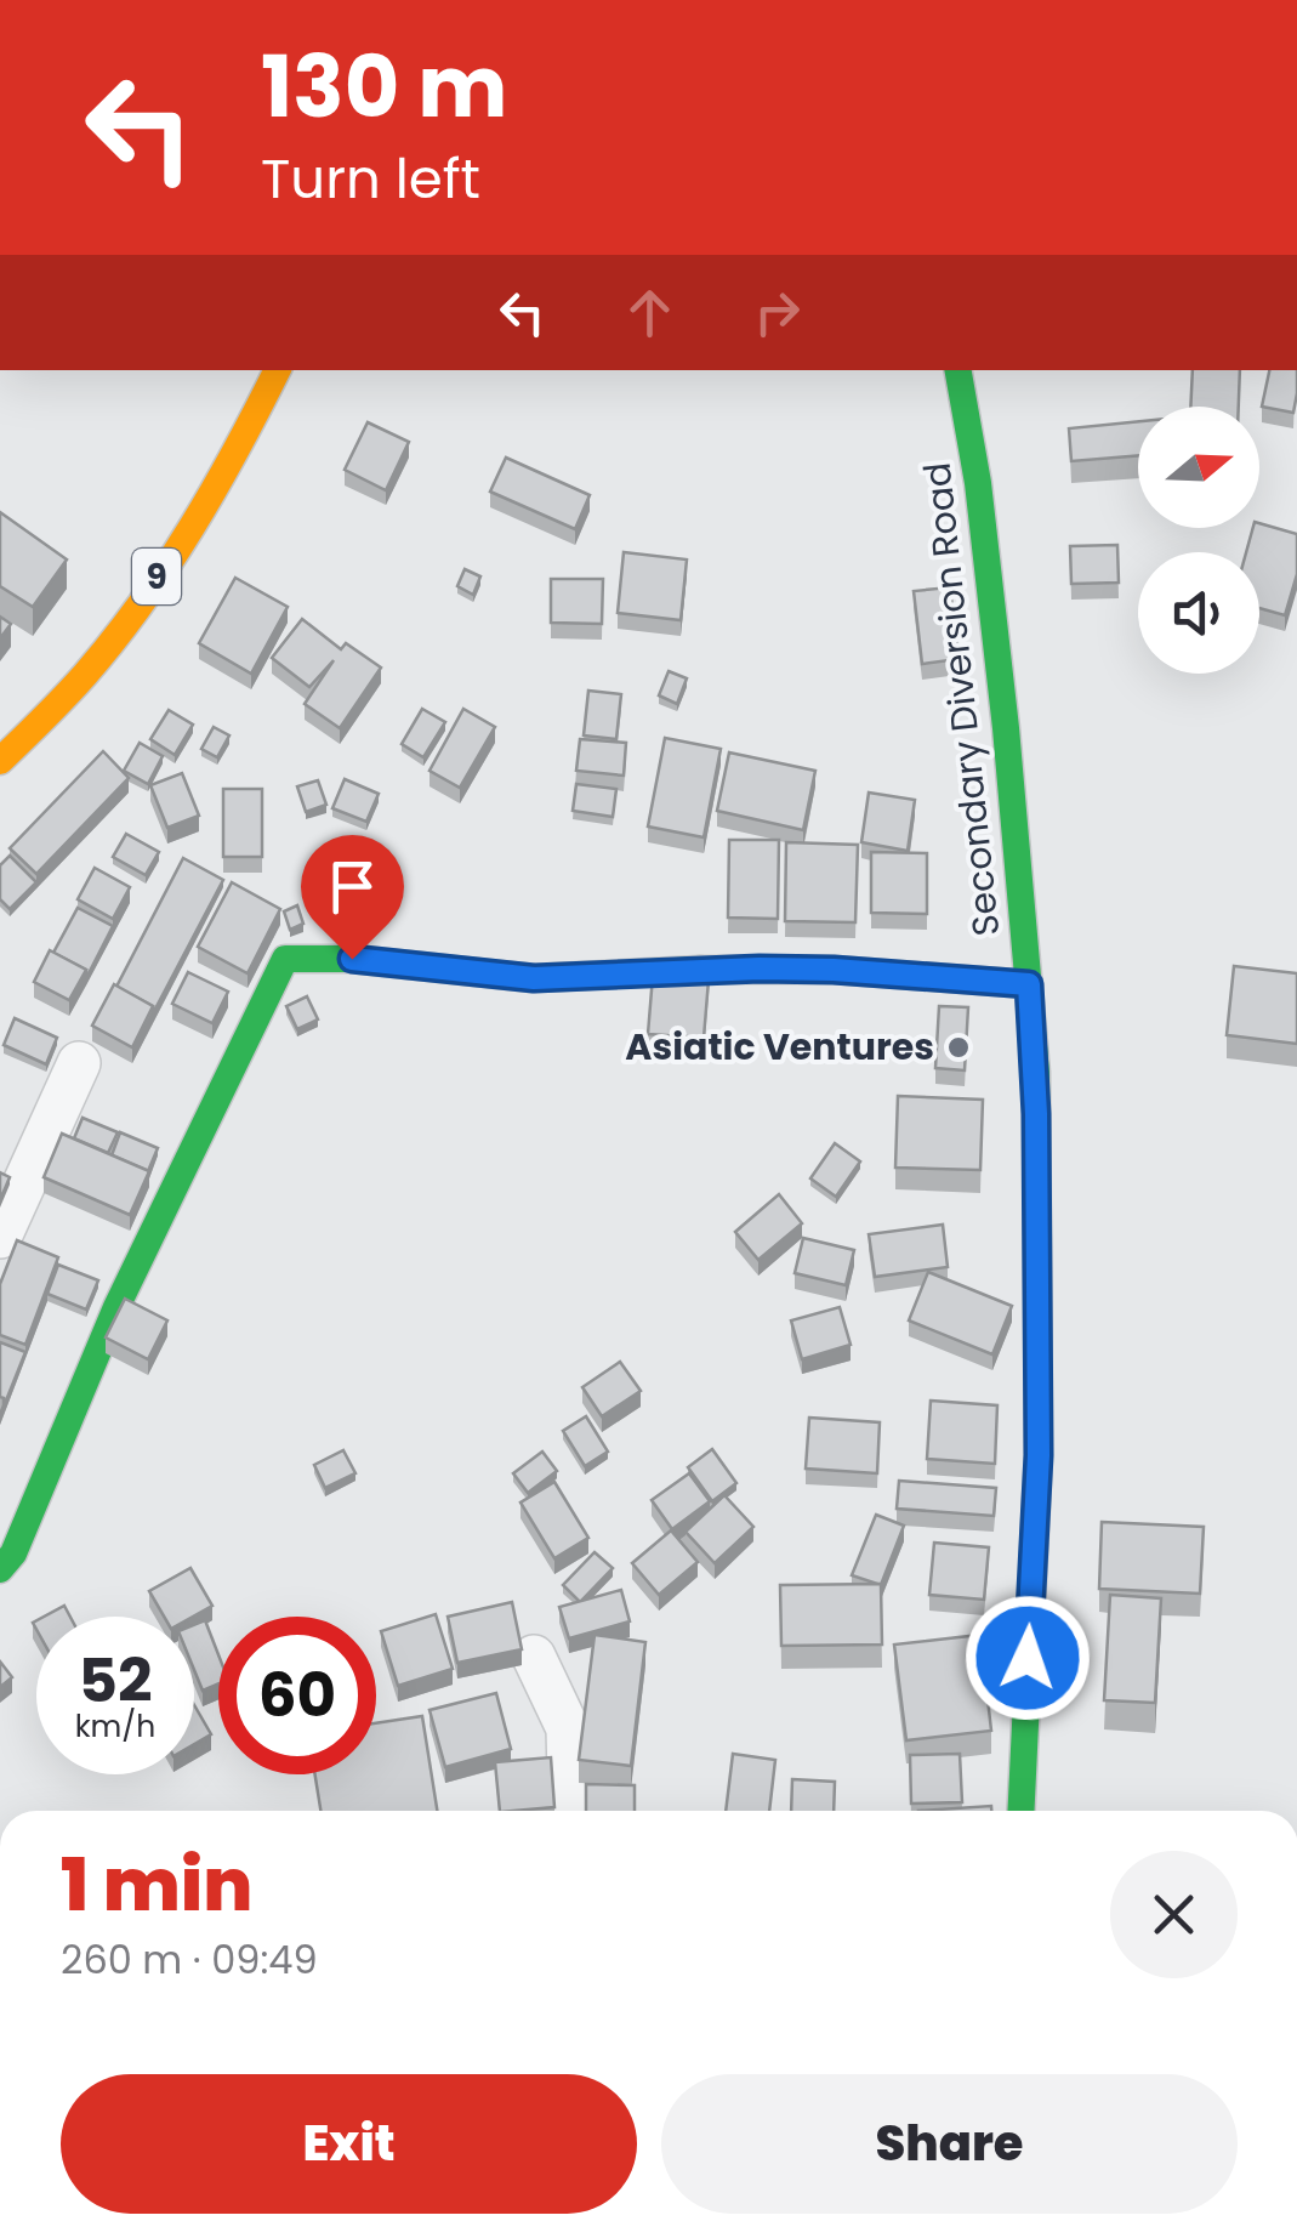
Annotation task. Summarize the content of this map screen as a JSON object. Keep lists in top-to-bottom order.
{
  "streets": {
    "main road": ["9", "Secondary Diversion Road"]
  },
  "places": ["Asiatic Ventures"],
  "north": "right",
  "page": {
    "turn": ["130 m", "Turn left"],
    "speed": "52 km/h",
    "limit": "60",
    "heading": ["1 min", "260 m · 09:49"],
    "buttons": ["Exit", "Share"]
  }
}
